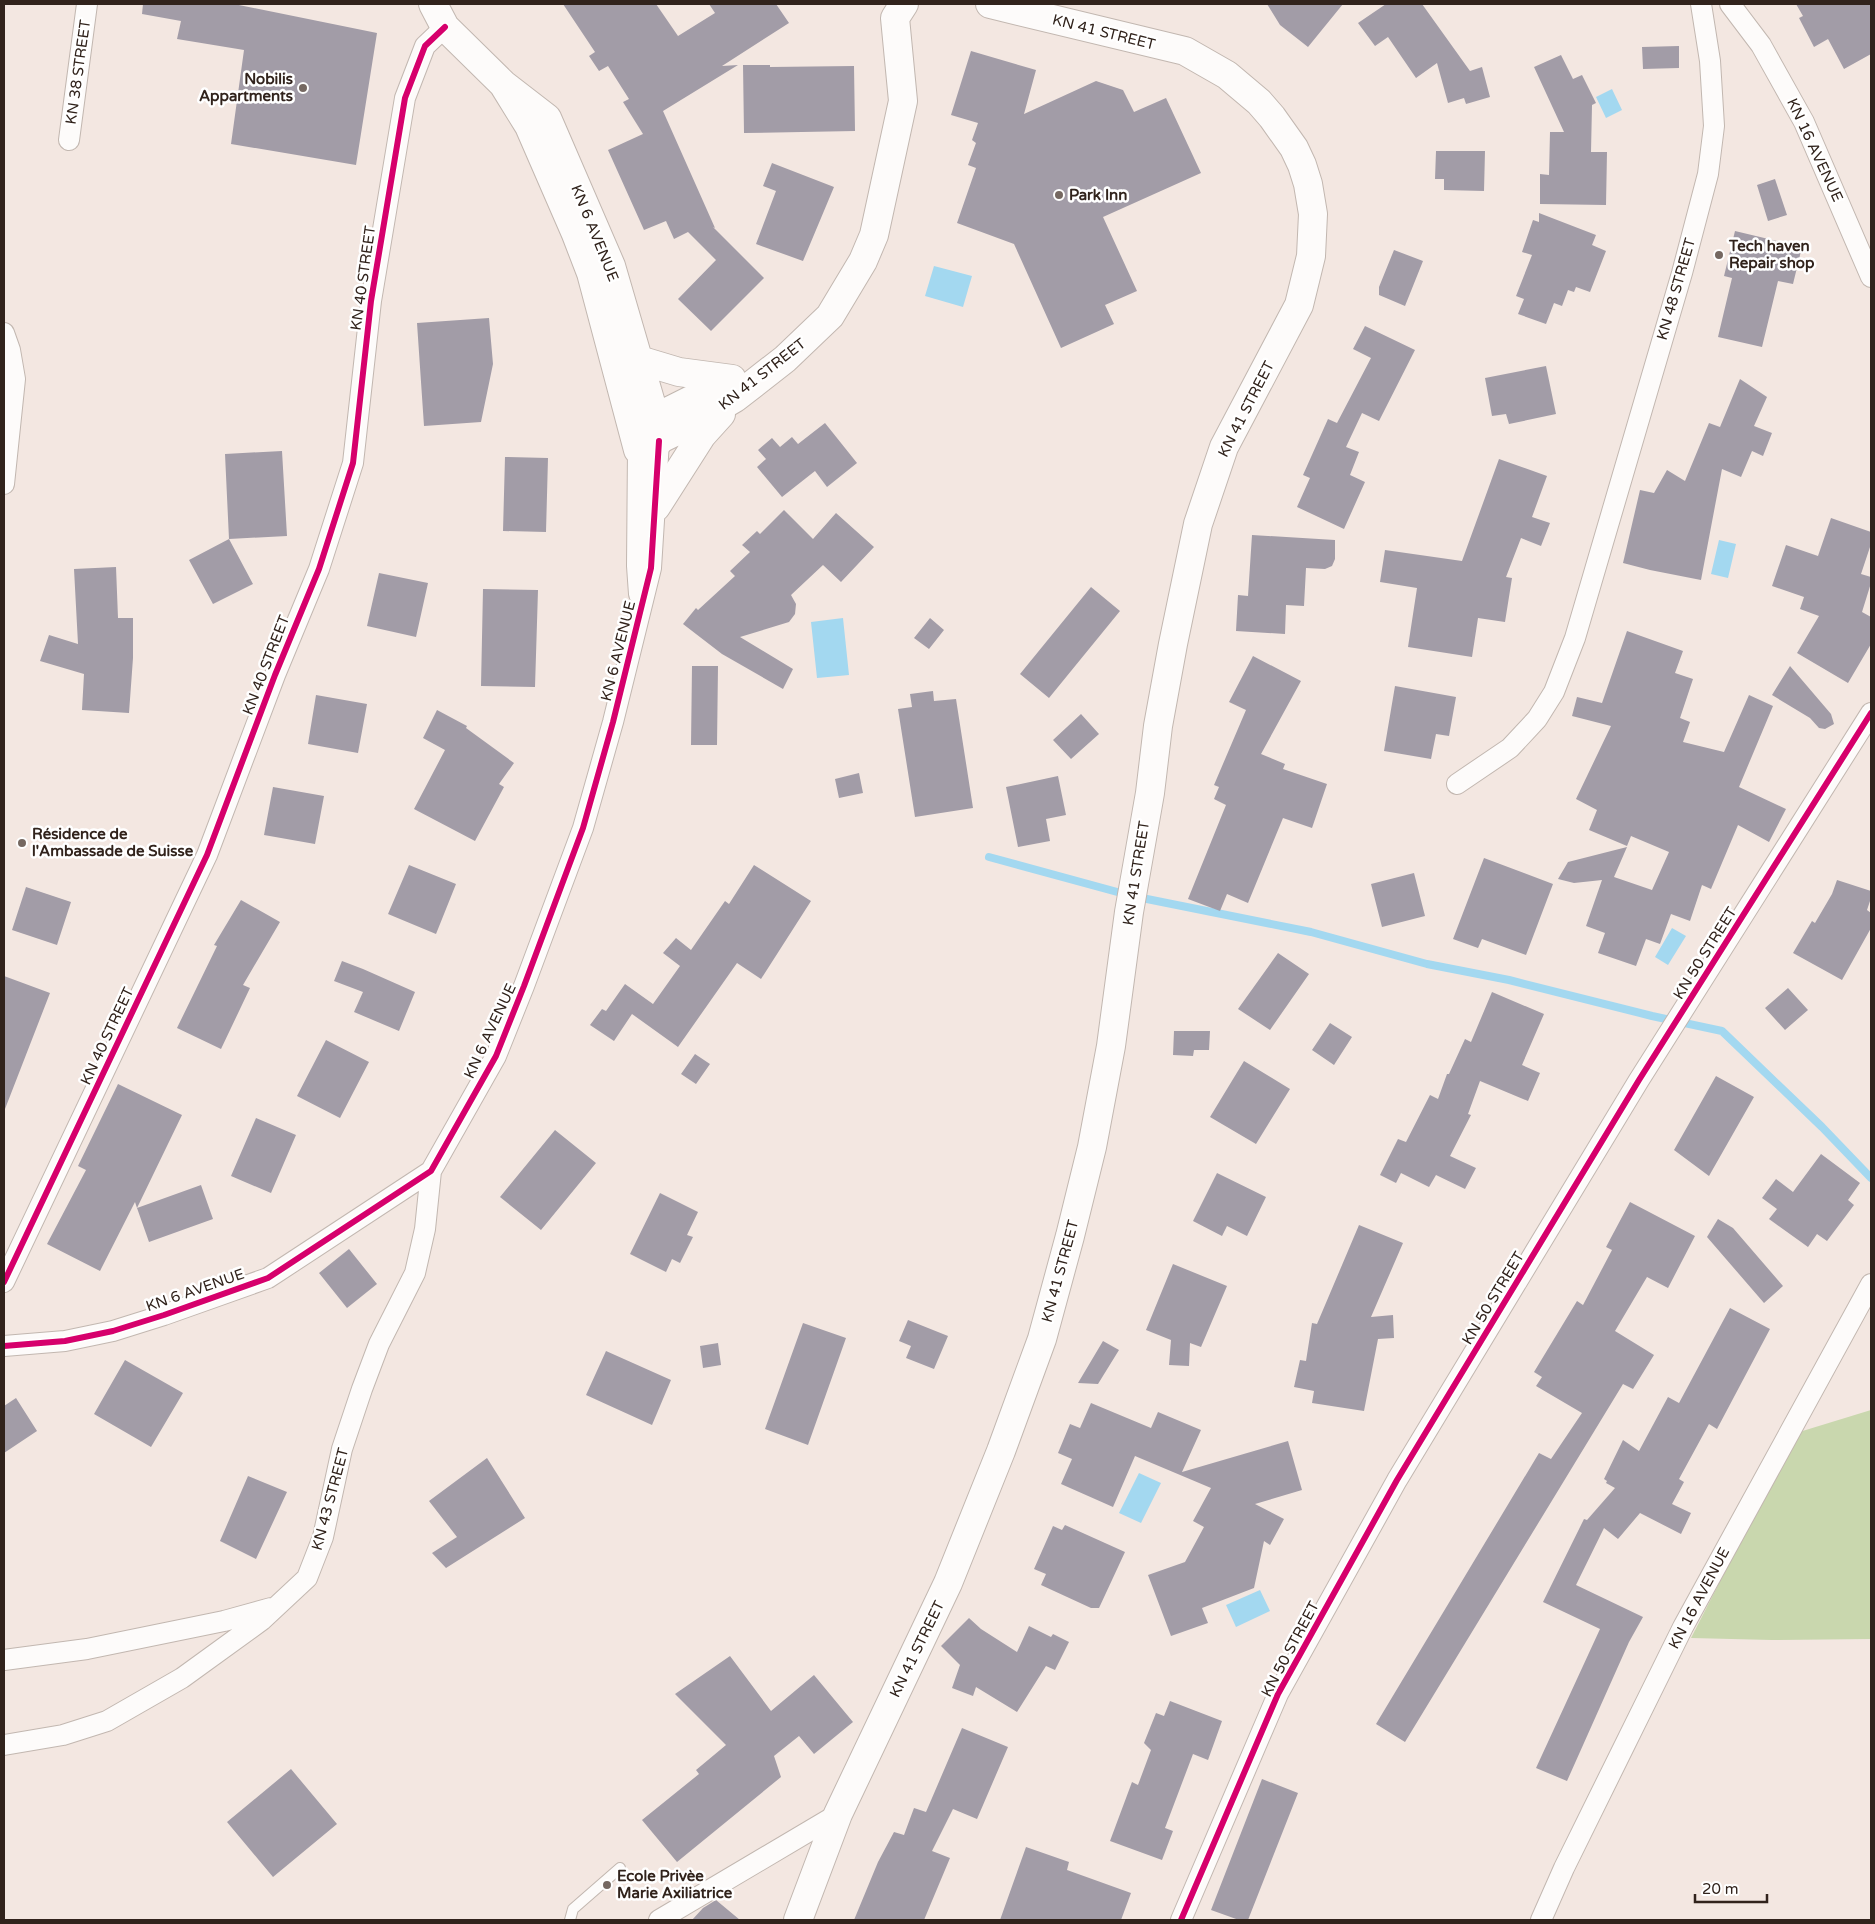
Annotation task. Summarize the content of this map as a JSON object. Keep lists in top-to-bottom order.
{
  "streets": {
    "main road": ["KN 41 STREET", "KN 6 AVENUE"],
    "street": [
      "KN 38 STREET",
      "KN 16 AVENUE",
      "KN 40 STREET",
      "KN 48 STREET",
      "KN 50 STREET",
      "KN 43 STREET"
    ]
  },
  "crossings": [
    ["KN 41 STREET", "KN 6 AVENUE"],
    ["KN 6 AVENUE", "KN 40 STREET"],
    ["KN 6 AVENUE", "KN 43 STREET"]
  ],
  "places": [
    "Nobilis Appartments",
    "Park Inn",
    "Tech haven Repair shop",
    "Résidence de l'Ambassade de Suisse",
    "Ecole Privèe Marie Axiliatrice"
  ],
  "scale_bar": "20 m"
}
